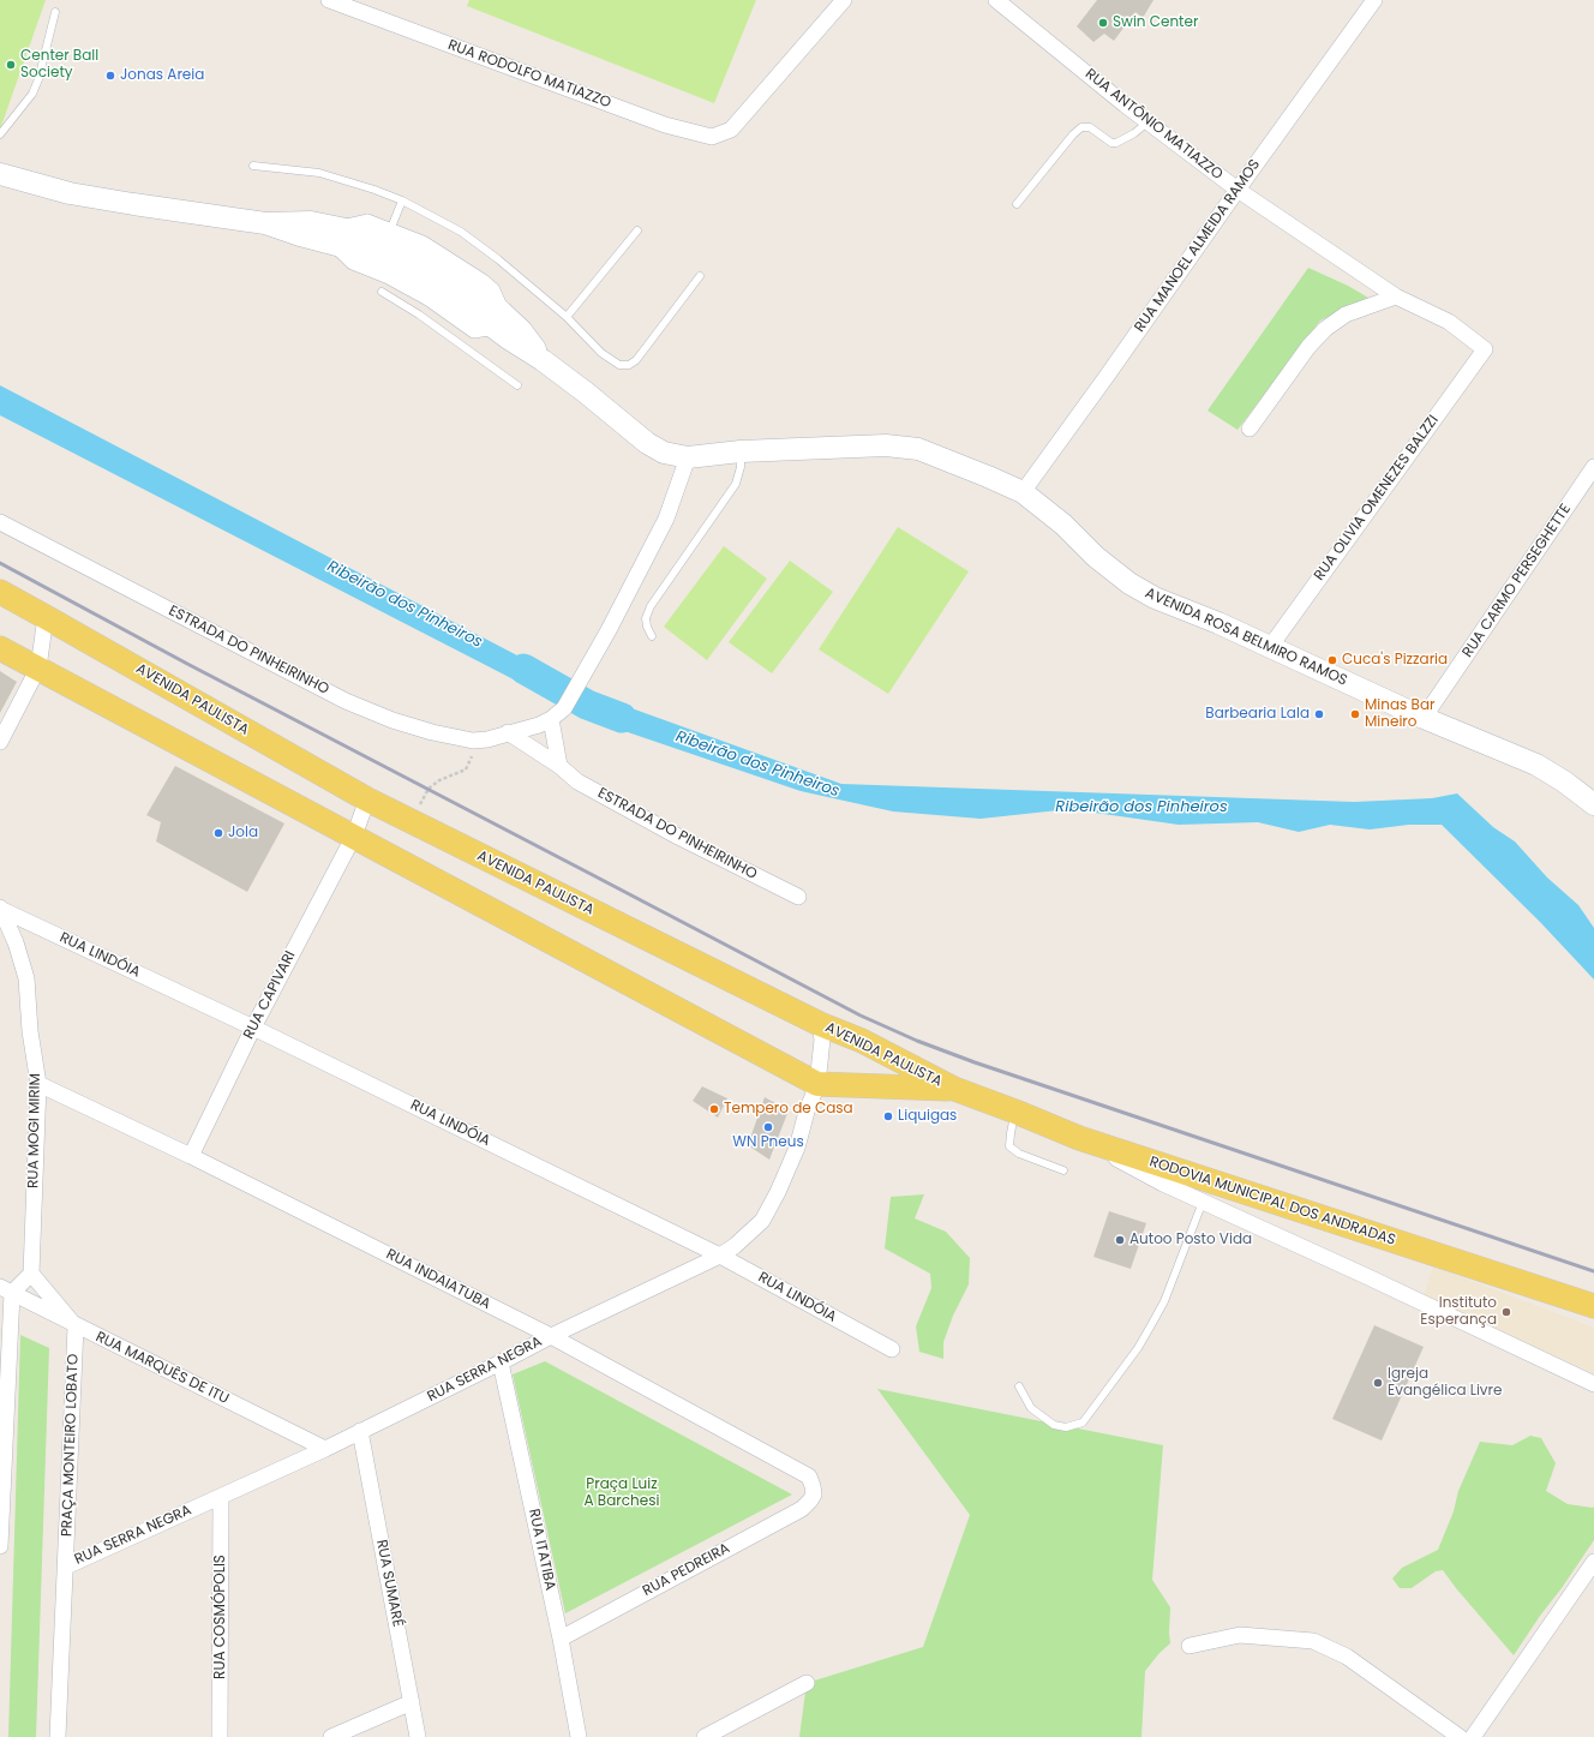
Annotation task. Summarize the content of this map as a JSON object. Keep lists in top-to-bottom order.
{
  "streets": {
    "main road": ["AVENIDA ROSA BELMIRO RAMOS", "AVENIDA PAULISTA", "RODOVIA MUNICIPAL DOS ANDRADAS"],
    "street": [
      "RUA RODOLFO MATIAZZO",
      "RUA ANTÔNIO MATIAZZO",
      "RUA MANOEL ALMEIDA RAMOS",
      "RUA OLIVIA OMENEZES BALZZI",
      "RUA CARMO PERSEGHETTE",
      "ESTRADA DO PINHEIRINHO",
      "RUA LINDÓIA",
      "RUA CAPIVARI",
      "RUA MOGI MIRIM",
      "RUA INDAIATUBA",
      "RUA MARQUÊS DE ITU",
      "RUA SERRA NEGRA",
      "PRAÇA MONTEIRO LOBATO",
      "RUA ITATIBA",
      "RUA PEDREIRA",
      "RUA SUMARÉ",
      "RUA COSMÓPOLIS"
    ]
  },
  "crossings": [
    ["RUA ANTÔNIO MATIAZZO", "RUA MANOEL ALMEIDA RAMOS"],
    ["RUA ANTÔNIO MATIAZZO", "RUA OLIVIA OMENEZES BALZZI"],
    ["RUA MANOEL ALMEIDA RAMOS", "AVENIDA ROSA BELMIRO RAMOS"],
    ["RUA OLIVIA OMENEZES BALZZI", "AVENIDA ROSA BELMIRO RAMOS"],
    ["RUA CARMO PERSEGHETTE", "AVENIDA ROSA BELMIRO RAMOS"],
    ["AVENIDA ROSA BELMIRO RAMOS", "ESTRADA DO PINHEIRINHO"],
    ["AVENIDA PAULISTA", "RUA CAPIVARI"],
    ["AVENIDA PAULISTA", "RODOVIA MUNICIPAL DOS ANDRADAS"],
    ["AVENIDA PAULISTA", "RUA SERRA NEGRA"],
    ["RUA LINDÓIA", "RUA CAPIVARI"],
    ["RUA LINDÓIA", "RUA MOGI MIRIM"],
    ["RUA LINDÓIA", "RUA SERRA NEGRA"],
    ["RUA CAPIVARI", "RUA INDAIATUBA"],
    ["RUA MOGI MIRIM", "RUA INDAIATUBA"],
    ["RUA INDAIATUBA", "RUA SERRA NEGRA"],
    ["RUA INDAIATUBA", "RUA PEDREIRA"],
    ["RUA MARQUÊS DE ITU", "RUA SERRA NEGRA"],
    ["RUA MARQUÊS DE ITU", "PRAÇA MONTEIRO LOBATO"],
    ["RUA SERRA NEGRA", "PRAÇA MONTEIRO LOBATO"],
    ["RUA SERRA NEGRA", "RUA ITATIBA"],
    ["RUA SERRA NEGRA", "RUA SUMARÉ"],
    ["RUA SERRA NEGRA", "RUA COSMÓPOLIS"],
    ["RUA ITATIBA", "RUA PEDREIRA"]
  ],
  "water": ["Ribeirão dos Pinheiros"],
  "parks": ["Praça Luiz A Barchesi"],
  "places": [
    "Swin Center",
    "Center Ball Society",
    "Jonas Areia",
    "Cuca's Pizzaria",
    "Barbearia Lala",
    "Minas Bar Mineiro",
    "Jola",
    "Tempero de Casa",
    "Liquigas",
    "WN Pneus",
    "Autoo Posto Vida",
    "Instituto Esperança",
    "Igreja Evangélica Livre"
  ]
}
